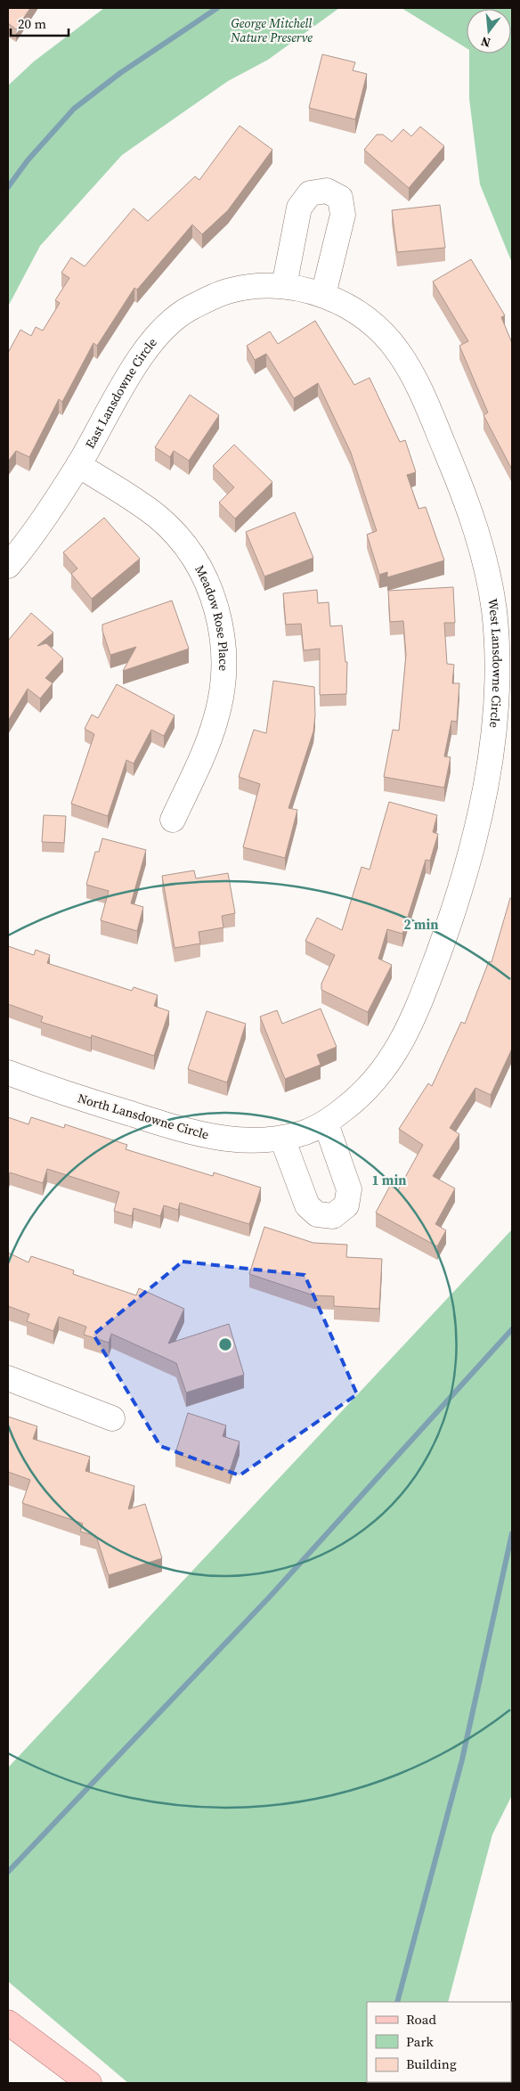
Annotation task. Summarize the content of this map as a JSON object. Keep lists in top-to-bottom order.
{
  "streets": {
    "street": [
      "East Lansdowne Circle",
      "Meadow Rose Place",
      "West Lansdowne Circle",
      "North Lansdowne Circle"
    ]
  },
  "crossings": [
    ["East Lansdowne Circle", "Meadow Rose Place"],
    ["East Lansdowne Circle", "West Lansdowne Circle"],
    ["West Lansdowne Circle", "North Lansdowne Circle"]
  ],
  "parks": ["George Mitchell Nature Preserve"],
  "legend": ["Road", "Park", "Building"],
  "scale_bar": "20 m",
  "north": "bottom",
  "rings": ["2 min", "1 min"]
}
